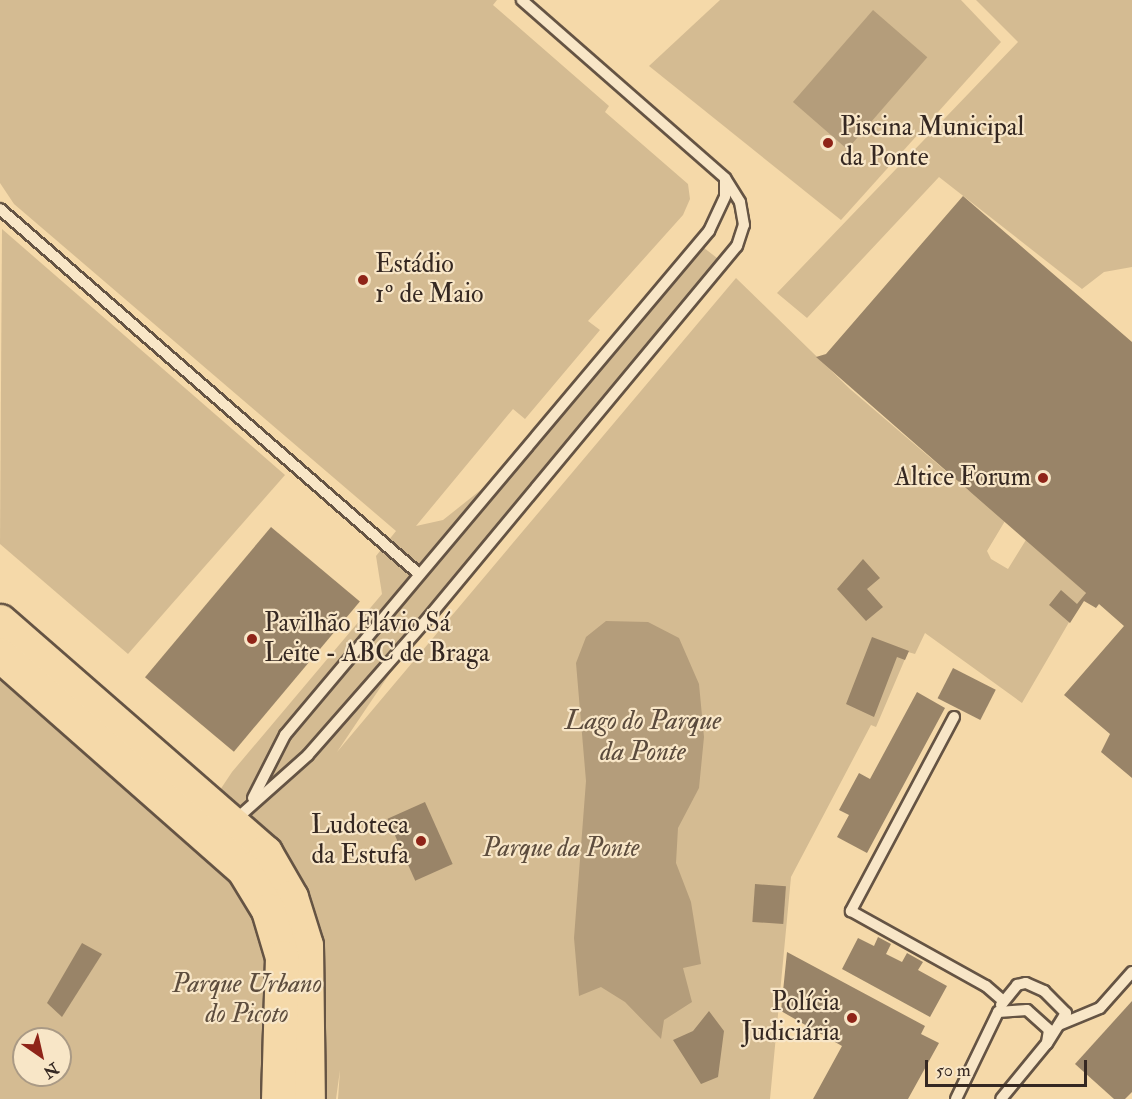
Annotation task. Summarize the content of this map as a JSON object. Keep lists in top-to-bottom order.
{
  "water": ["Lago do Parque da Ponte"],
  "parks": ["Parque da Ponte", "Parque Urbano do Picoto"],
  "places": [
    "Piscina Municipal da Ponte",
    "Estádio 1º de Maio",
    "Altice Forum",
    "Pavilhão Flávio Sá Leite - ABC de Braga",
    "Ludoteca da Estufa",
    "Polícia Judiciária"
  ],
  "scale_bar": "50 m",
  "north": "bottom right"
}
